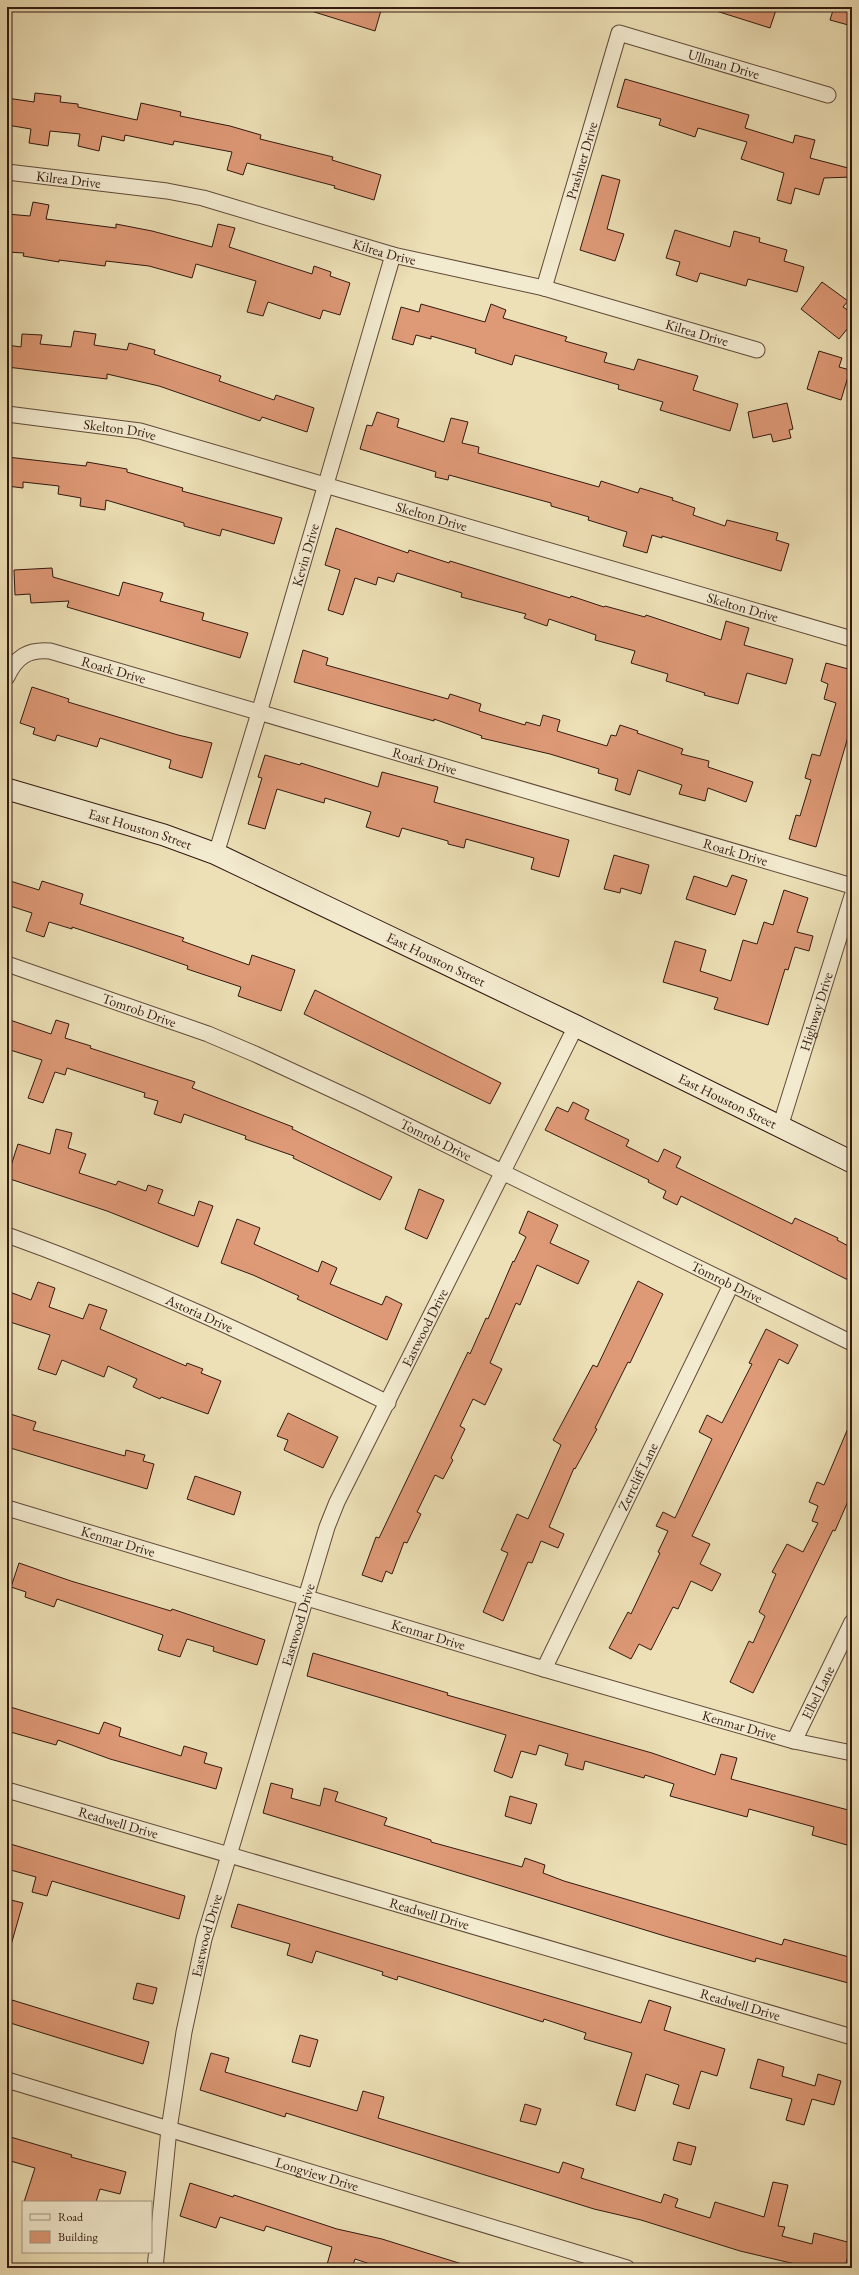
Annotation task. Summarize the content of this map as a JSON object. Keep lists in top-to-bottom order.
{
  "streets": {
    "main road": ["East Houston Street"],
    "street": [
      "Ullman Drive",
      "Prashner Drive",
      "Kilrea Drive",
      "Skelton Drive",
      "Kevin Drive",
      "Roark Drive",
      "Tomrob Drive",
      "Highway Drive",
      "Astoria Drive",
      "Eastwood Drive",
      "Zerrcliff Lane",
      "Kenmar Drive",
      "Elbel Lane",
      "Readwell Drive",
      "Longview Drive"
    ]
  },
  "crossings": [
    ["Ullman Drive", "Prashner Drive"],
    ["Prashner Drive", "Kilrea Drive"],
    ["Kilrea Drive", "Kevin Drive"],
    ["Skelton Drive", "Kevin Drive"],
    ["Kevin Drive", "Roark Drive"],
    ["Kevin Drive", "East Houston Street"],
    ["East Houston Street", "Highway Drive"],
    ["East Houston Street", "Eastwood Drive"],
    ["Tomrob Drive", "Eastwood Drive"],
    ["Tomrob Drive", "Zerrcliff Lane"],
    ["Astoria Drive", "Eastwood Drive"],
    ["Eastwood Drive", "Kenmar Drive"],
    ["Eastwood Drive", "Readwell Drive"],
    ["Eastwood Drive", "Longview Drive"],
    ["Zerrcliff Lane", "Kenmar Drive"],
    ["Kenmar Drive", "Elbel Lane"]
  ],
  "legend": ["Road", "Building"]
}
